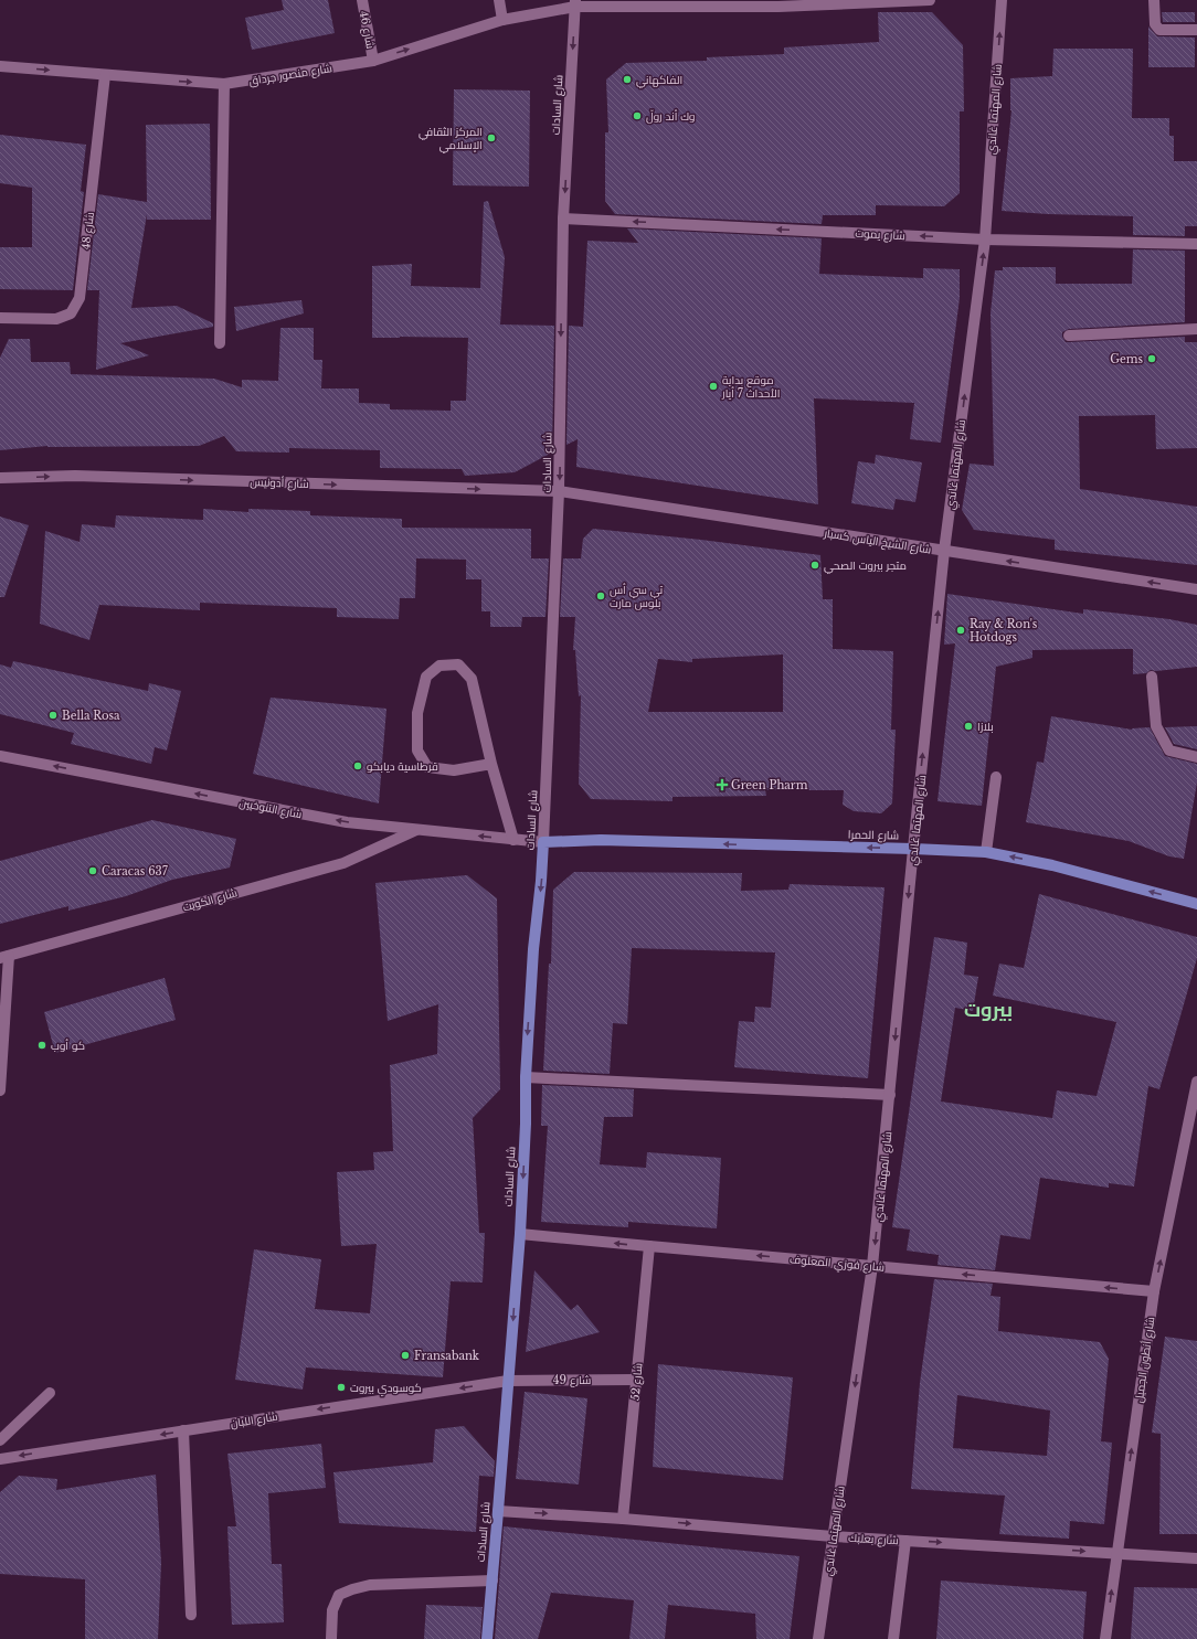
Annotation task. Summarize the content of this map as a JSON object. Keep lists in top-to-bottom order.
{
  "streets": {
    "main road": ["شارع السادات", "شارع الحمرا"],
    "street": [
      "شارع 46",
      "شارع منصور جرداق",
      "شارع المهتما غاندي",
      "شارع 48",
      "شارع يموت",
      "شارع أدونيس",
      "شارع الشيخ الياس كسبار",
      "شارع التنوخيين",
      "شارع الكويت",
      "شارع فوزي المعلوف",
      "شارع أنطون الجميل",
      "شارع 49",
      "شارع 52",
      "شارع اللبان",
      "شارع بعلبك"
    ]
  },
  "crossings": [
    ["شارع 46", "شارع منصور جرداق"],
    ["شارع منصور جرداق", "شارع السادات"],
    ["شارع منصور جرداق", "شارع 48"],
    ["شارع السادات", "شارع يموت"],
    ["شارع السادات", "شارع أدونيس"],
    ["شارع السادات", "شارع الشيخ الياس كسبار"],
    ["شارع السادات", "شارع التنوخيين"],
    ["شارع السادات", "شارع الحمرا"],
    ["شارع السادات", "شارع فوزي المعلوف"],
    ["شارع السادات", "شارع 49"],
    ["شارع السادات", "شارع اللبان"],
    ["شارع السادات", "شارع بعلبك"],
    ["شارع المهتما غاندي", "شارع يموت"],
    ["شارع المهتما غاندي", "شارع الشيخ الياس كسبار"],
    ["شارع المهتما غاندي", "شارع الحمرا"],
    ["شارع المهتما غاندي", "شارع فوزي المعلوف"],
    ["شارع المهتما غاندي", "شارع بعلبك"],
    ["شارع أدونيس", "شارع الشيخ الياس كسبار"],
    ["شارع التنوخيين", "شارع الحمرا"],
    ["شارع التنوخيين", "شارع الكويت"],
    ["شارع فوزي المعلوف", "شارع أنطون الجميل"],
    ["شارع فوزي المعلوف", "شارع 52"],
    ["شارع أنطون الجميل", "شارع بعلبك"],
    ["شارع 49", "شارع 52"],
    ["شارع 49", "شارع اللبان"],
    ["شارع 52", "شارع بعلبك"]
  ],
  "one_way": [
    "شارع منصور جرداق",
    "شارع السادات",
    "شارع يموت",
    "شارع أدونيس",
    "شارع الشيخ الياس كسبار",
    "شارع التنوخيين",
    "شارع الحمرا",
    "شارع فوزي المعلوف",
    "شارع أنطون الجميل",
    "شارع اللبان",
    "شارع بعلبك"
  ],
  "districts": ["بيروت"],
  "places": {
    "other": [
      "الفاكهاني",
      "وك أند رولّ",
      "المركز الثقافي الإسلامي",
      "Gems",
      "موقع بداية الأحداث 7 أيار",
      "متجر بيروت الصحي",
      "تي سي أس بلوس مارت",
      "Ray & Ron's Hotdogs",
      "Bella Rosa",
      "بلازا",
      "قرطاسية ديابكو",
      "Caracas 637",
      "كو أوب",
      "Fransabank",
      "كوسودي بيروت"
    ],
    "health": ["Green Pharm"]
  }
}
